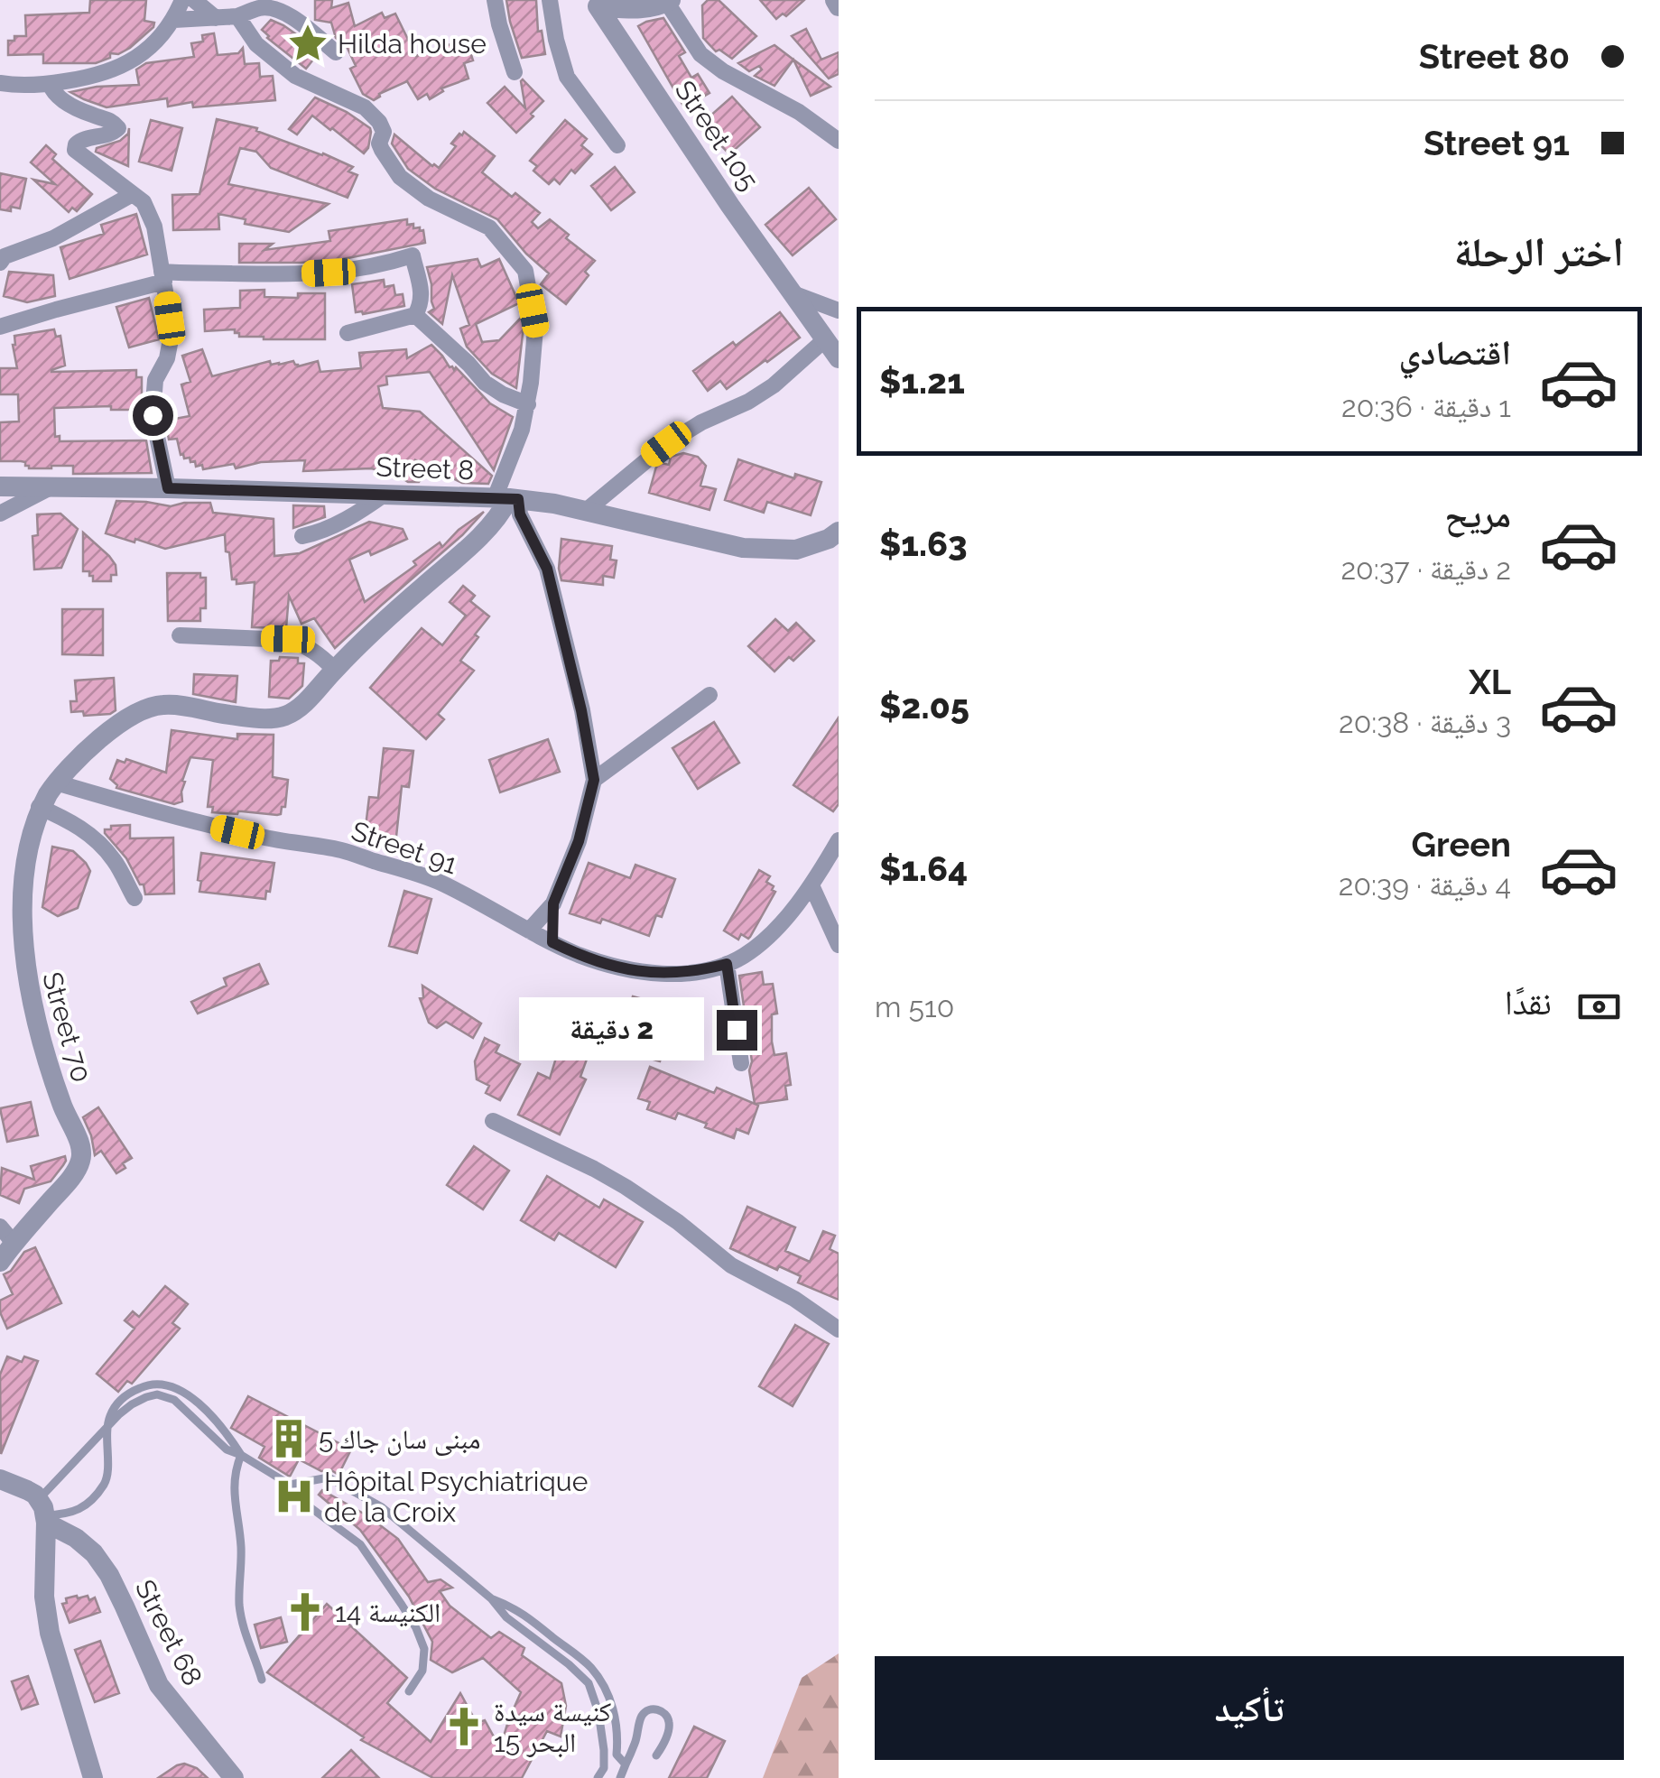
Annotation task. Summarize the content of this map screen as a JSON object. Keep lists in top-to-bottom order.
{
  "streets": {
    "street": [
      "Street 105",
      "Street 8",
      "Street 91",
      "Street 70",
      "Street 68"
    ]
  },
  "crossings": [
    ["Street 8", "Street 70"],
    ["Street 91", "Street 70"]
  ],
  "places": {
    "place": ["Hilda house"],
    "building": ["مبنى سان جاك 5"],
    "hospital": ["Hôpital Psychiatrique de la Croix"],
    "church": ["الكنيسة 14", "كنيسة سيدة البحر 15"]
  },
  "page": {
    "banner": ["Street 80", "Street 91"],
    "heading": "اختر الرحلة",
    "list": [
      {
        "name": "اقتصادي",
        "note": "1 دقيقة · 20:36",
        "value": "$1.21"
      },
      {
        "name": "مريح",
        "note": "2 دقيقة · 20:37",
        "value": "$1.63"
      },
      {
        "name": "XL",
        "note": "3 دقيقة · 20:38",
        "value": "$2.05"
      },
      {
        "name": "Green",
        "note": "4 دقيقة · 20:39",
        "value": "$1.64"
      }
    ],
    "pay": ["نقدًا", "510 m"],
    "bubble": "2 دقيقة",
    "buttons": "تأكيد"
  }
}
